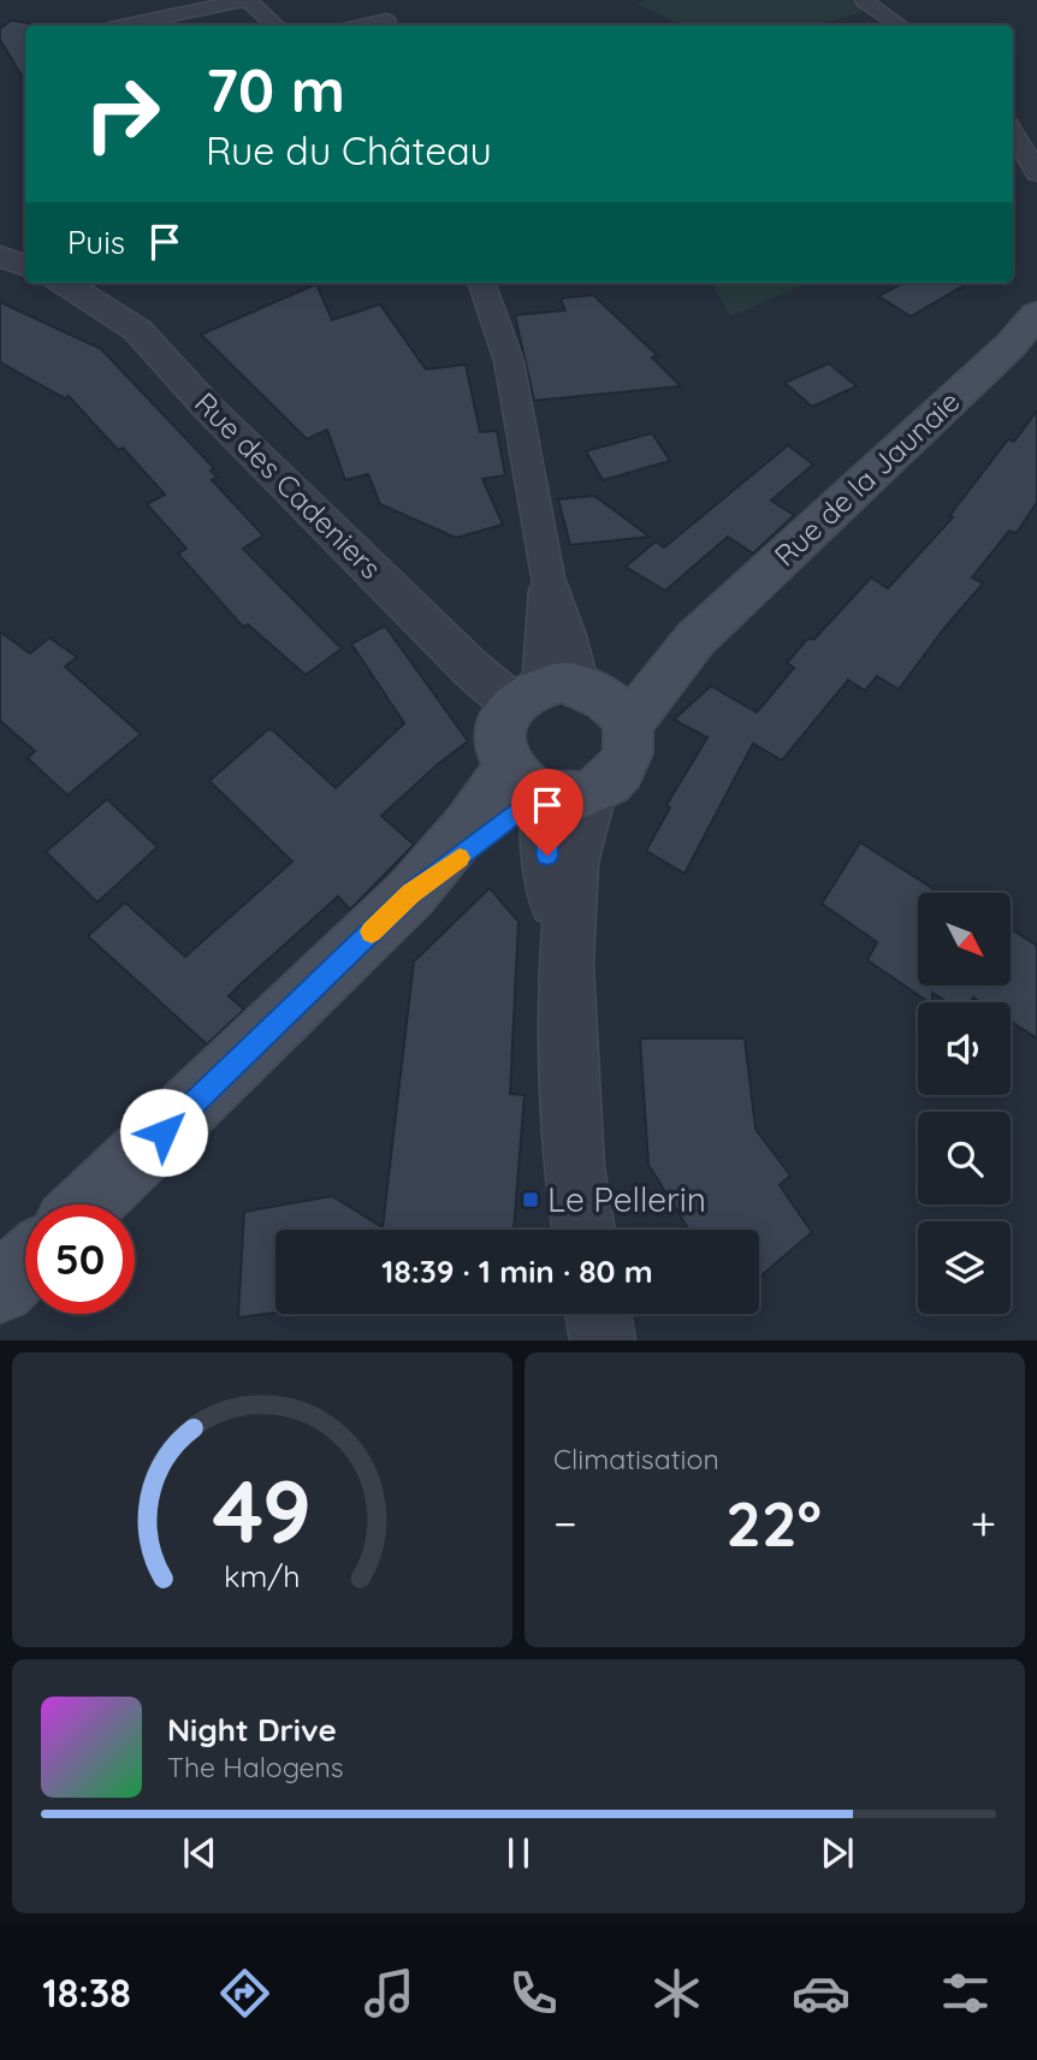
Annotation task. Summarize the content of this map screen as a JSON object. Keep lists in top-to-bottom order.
{
  "streets": {
    "main road": ["Rue de la Jaunaie"],
    "street": ["Rue des Cadeniers"]
  },
  "crossings": [
    ["Rue de la Jaunaie", "Rue des Cadeniers"]
  ],
  "places": {
    "transit": ["Le Pellerin"]
  },
  "north": "bottom right",
  "page": {
    "turn": ["70 m", "Rue du Château"],
    "then": "Puis",
    "limit": "50",
    "trip": "18:39 · 1 min · 80 m",
    "tile": "Climatisation",
    "heat": ["−", "22°", "+"],
    "song": ["Night Drive", "The Halogens"],
    "tabs": "18:38",
    "gauge": ["49", "km/h"]
  }
}
